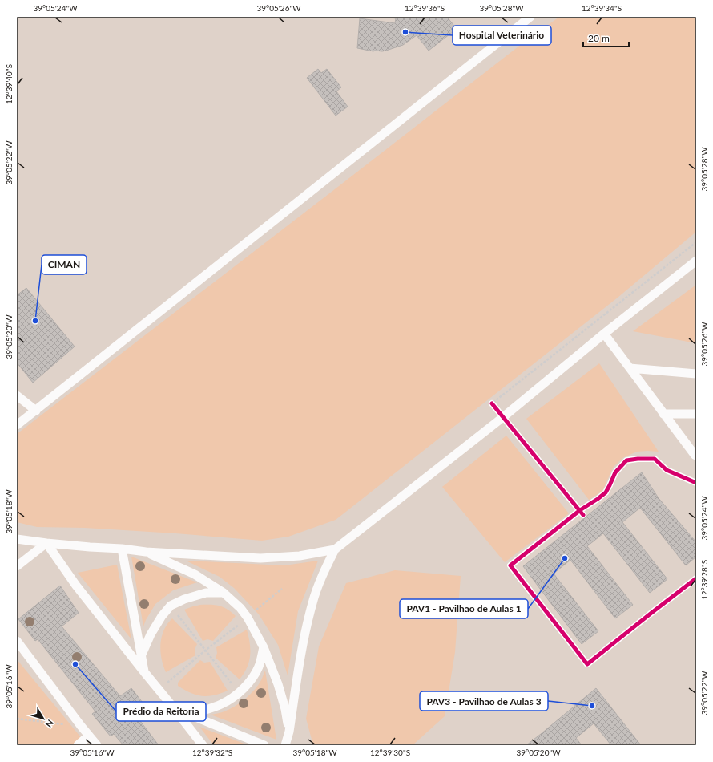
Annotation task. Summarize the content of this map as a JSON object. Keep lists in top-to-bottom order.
{
  "places": [
    "Hospital Veterinário",
    "CIMAN",
    "PAV1 - Pavilhão de Aulas 1",
    "Prédio da Reitoria",
    "PAV3 - Pavilhão de Aulas 3"
  ],
  "scale_bar": "20 m",
  "north": "bottom right",
  "coordinates": [
    "39°05'24\"W",
    "39°05'26\"W",
    "12°39'36\"S",
    "39°05'28\"W",
    "12°39'34\"S",
    "12°39'40\"S",
    "39°05'22\"W",
    "39°05'20\"W",
    "39°05'18\"W",
    "12°39'28\"S",
    "39°05'16\"W",
    "12°39'32\"S",
    "12°39'30\"S"
  ]
}
